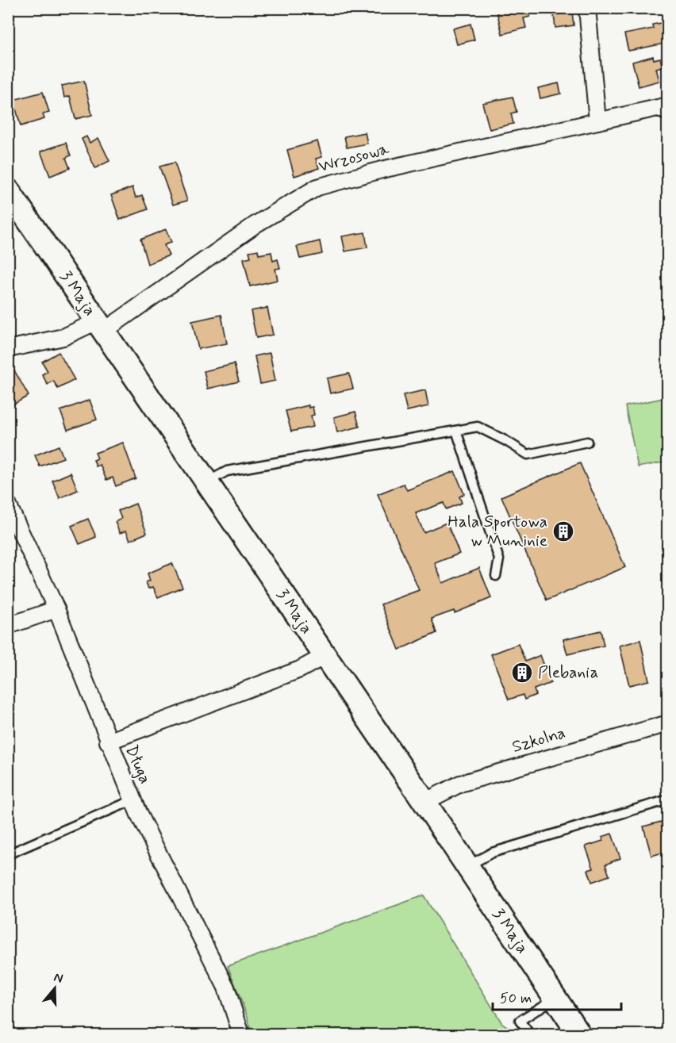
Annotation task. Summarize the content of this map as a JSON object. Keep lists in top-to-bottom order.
{
  "streets": {
    "street": [
      "Wrzosowa",
      "3 Maja",
      "Szkolna",
      "Długa"
    ]
  },
  "crossings": [
    ["Wrzosowa", "3 Maja"],
    ["3 Maja", "Szkolna"]
  ],
  "places": {
    "building": ["Hala Sportowa w Muninie", "Plebania"]
  },
  "scale_bar": "50 m",
  "north": "top"
}
